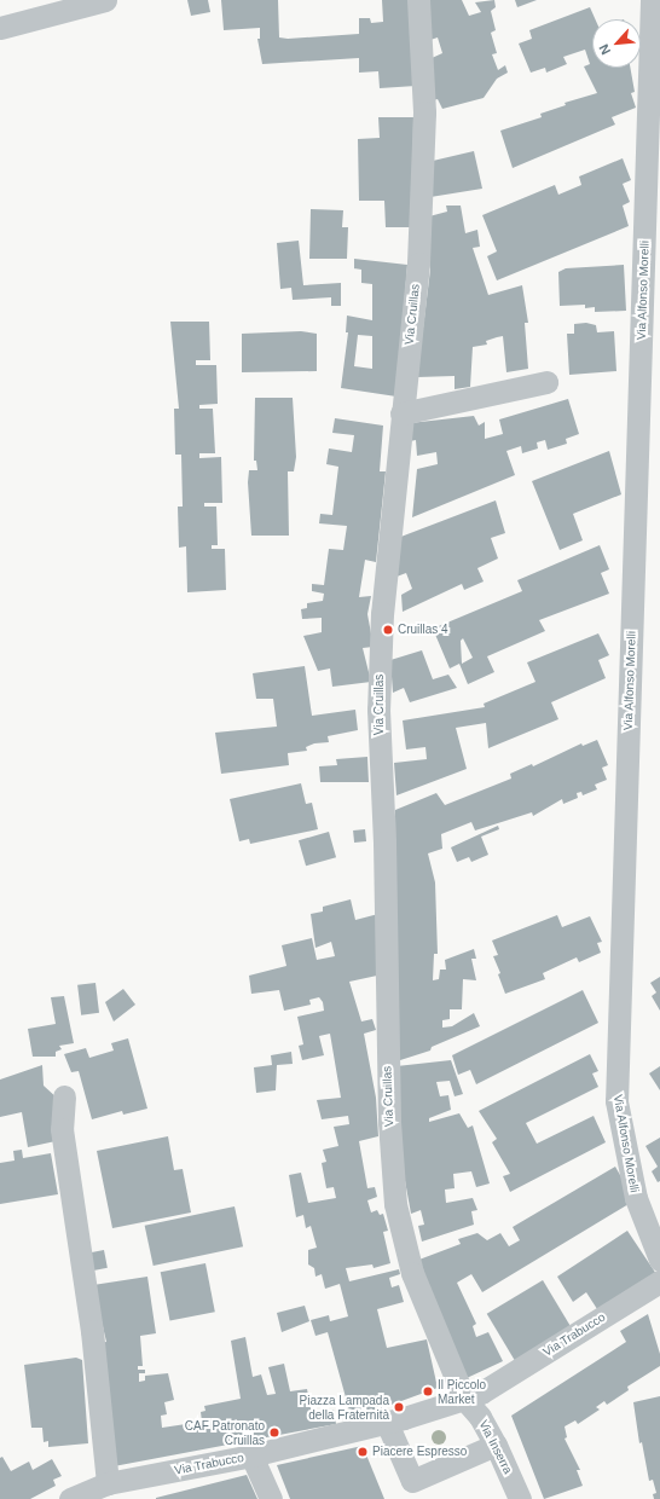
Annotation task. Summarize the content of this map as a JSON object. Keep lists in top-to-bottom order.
{
  "streets": {
    "street": [
      "Via Alfonso Morelli",
      "Via Cruillas",
      "Via Trabucco",
      "Via Inserra"
    ]
  },
  "crossings": [
    ["Via Cruillas", "Via Trabucco"],
    ["Via Cruillas", "Via Inserra"],
    ["Via Trabucco", "Via Inserra"]
  ],
  "places": [
    "Cruillas 4",
    "Il Piccolo Market",
    "Piazza Lampada della Fraternità",
    "CAF Patronato Cruillas",
    "Piacere Espresso"
  ],
  "north": "bottom left"
}
